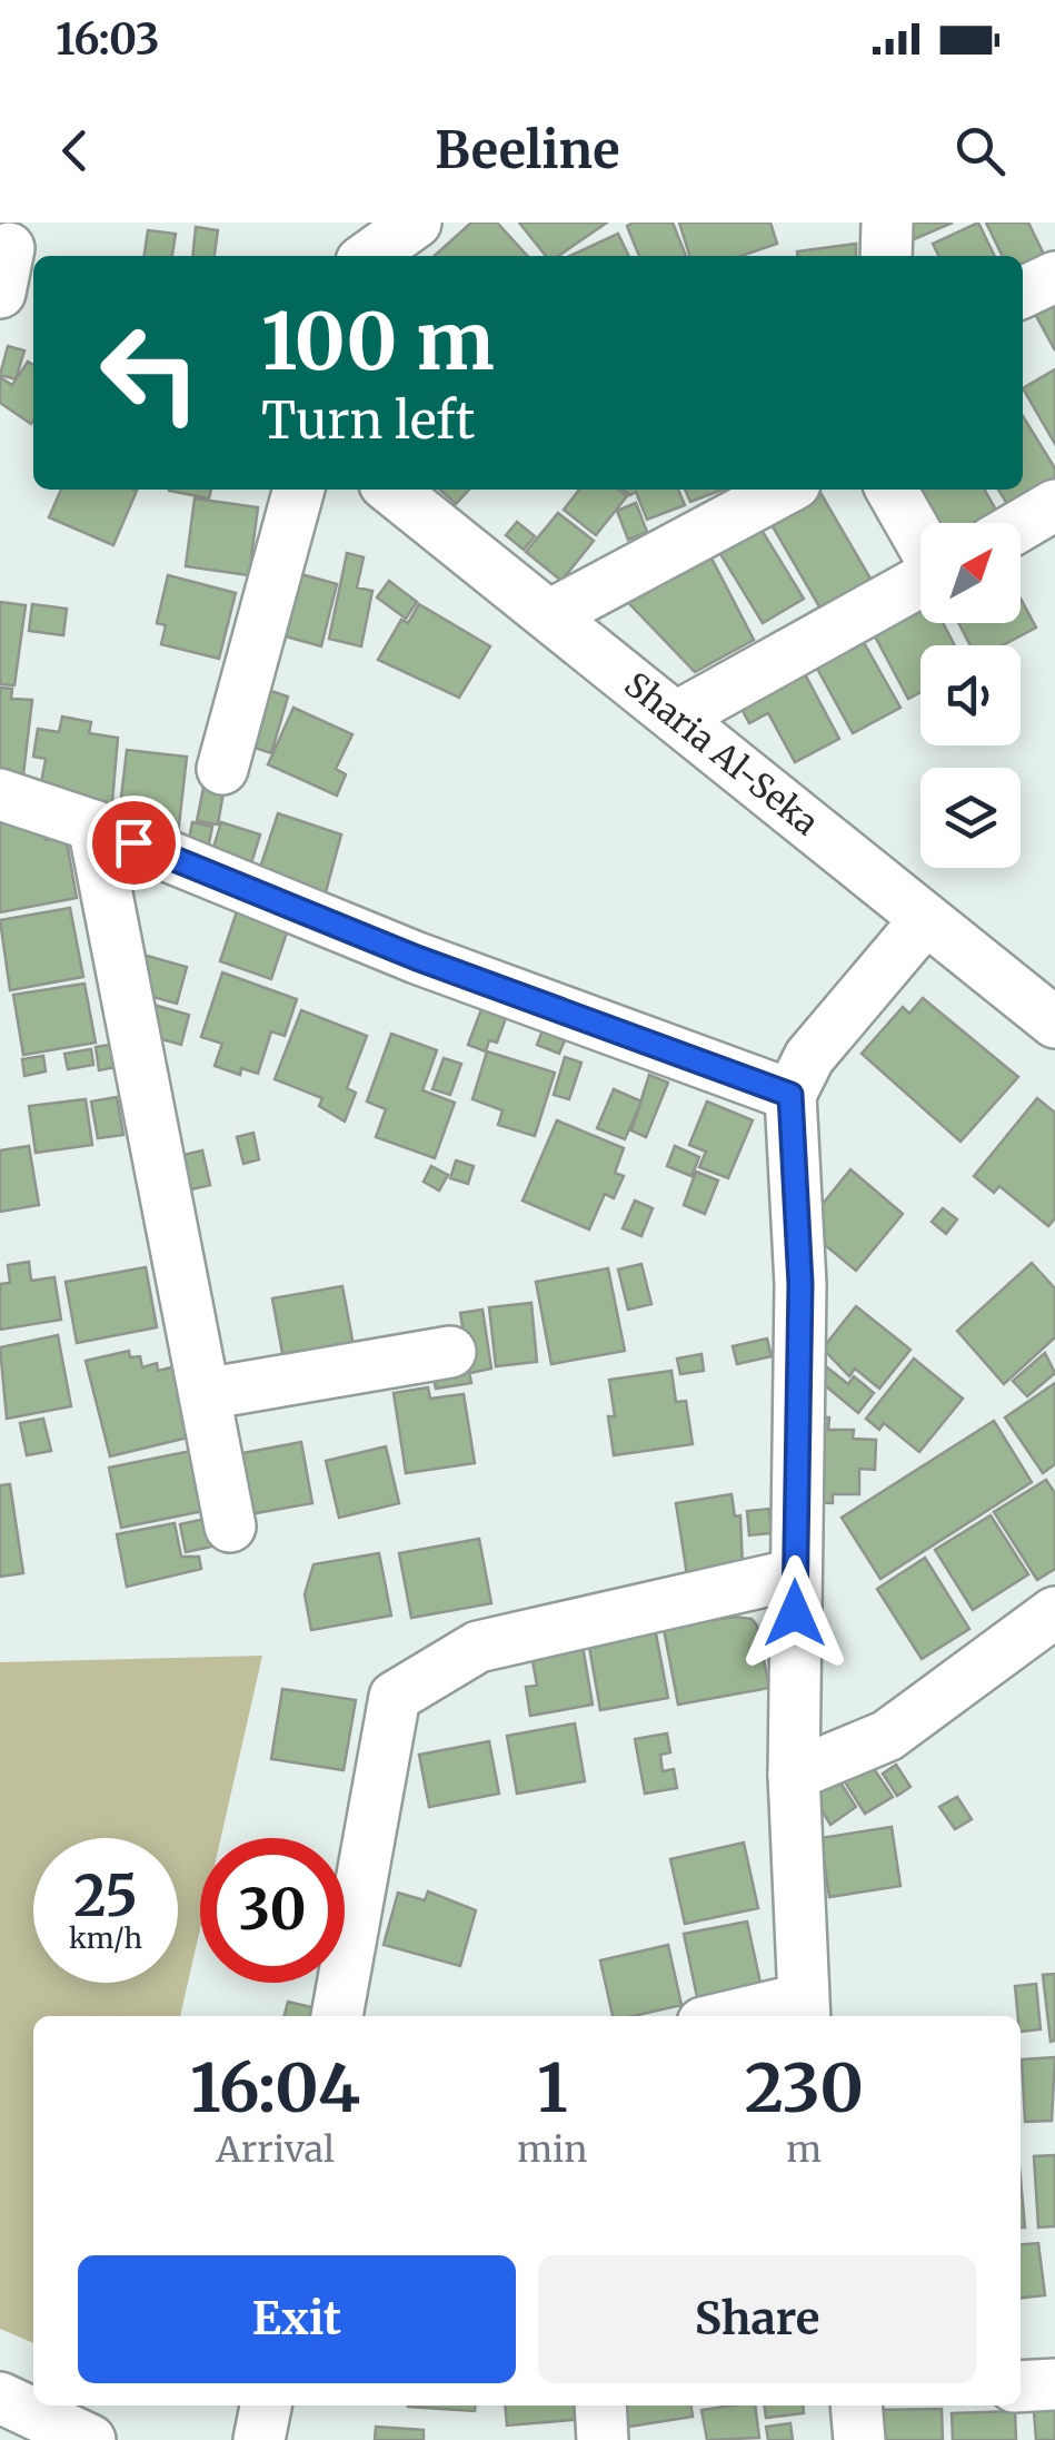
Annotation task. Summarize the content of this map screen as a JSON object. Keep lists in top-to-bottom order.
{
  "streets": {
    "street": ["Sharia Al-Seka"]
  },
  "north": "top right",
  "page": {
    "status": "16:03",
    "header": "Beeline",
    "turn": ["100 m", "Turn left"],
    "speed": "25 km/h",
    "limit": "30",
    "eta": [
      "16:04",
      "Arrival",
      "1",
      "min",
      "230",
      "m"
    ],
    "buttons": ["Exit", "Share"]
  }
}
